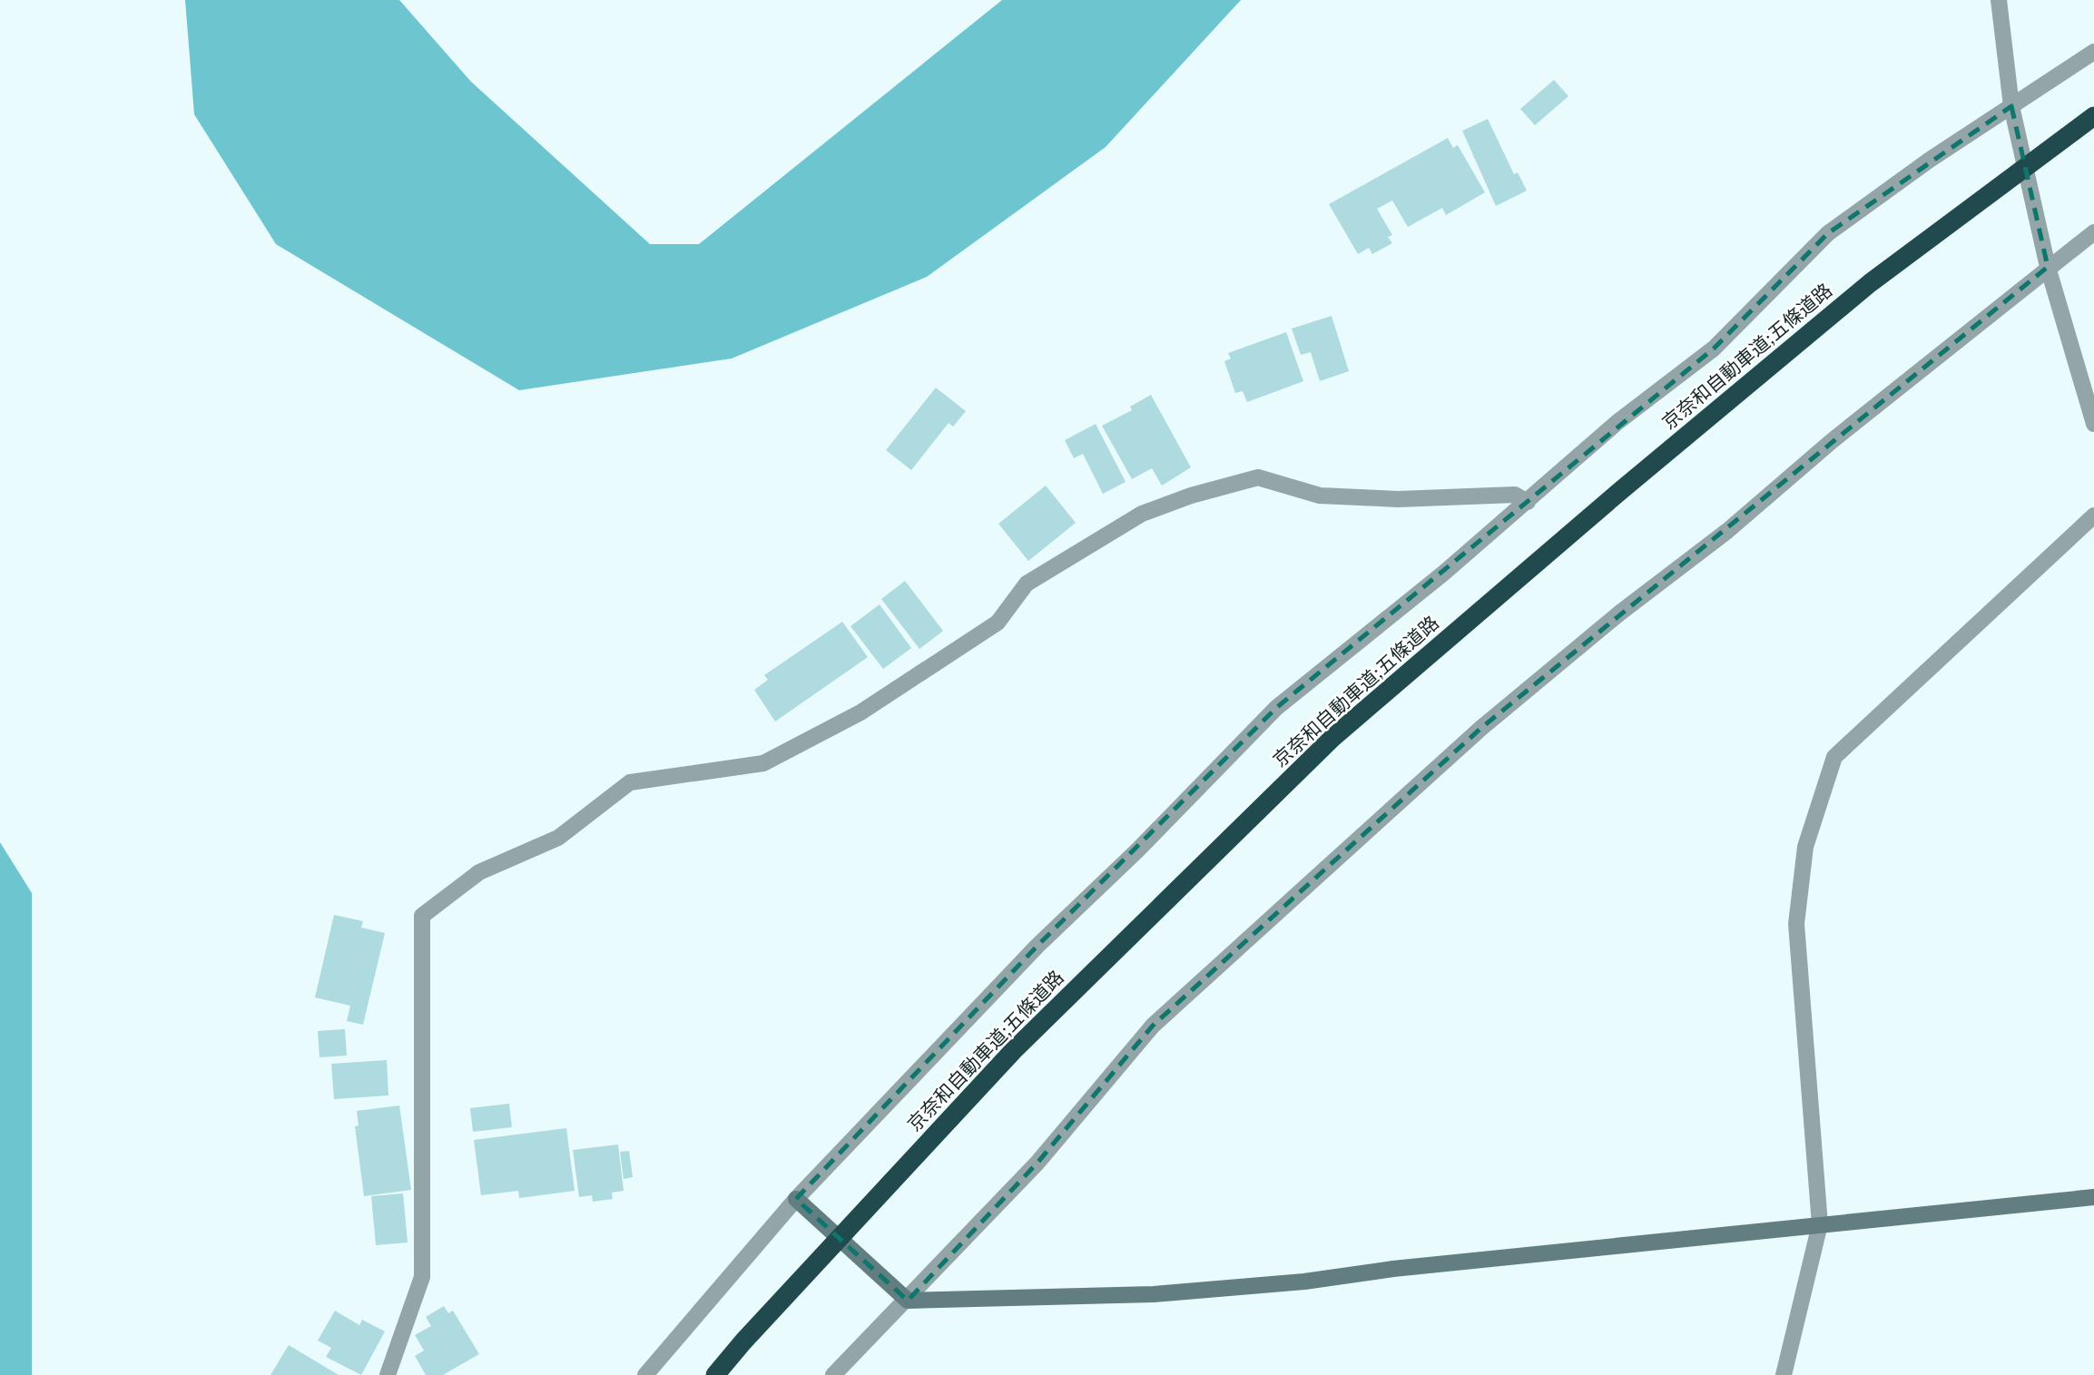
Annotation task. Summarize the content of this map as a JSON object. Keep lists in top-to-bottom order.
{
  "streets": {
    "highway": ["京奈和自動車道;五條道路"]
  }
}
